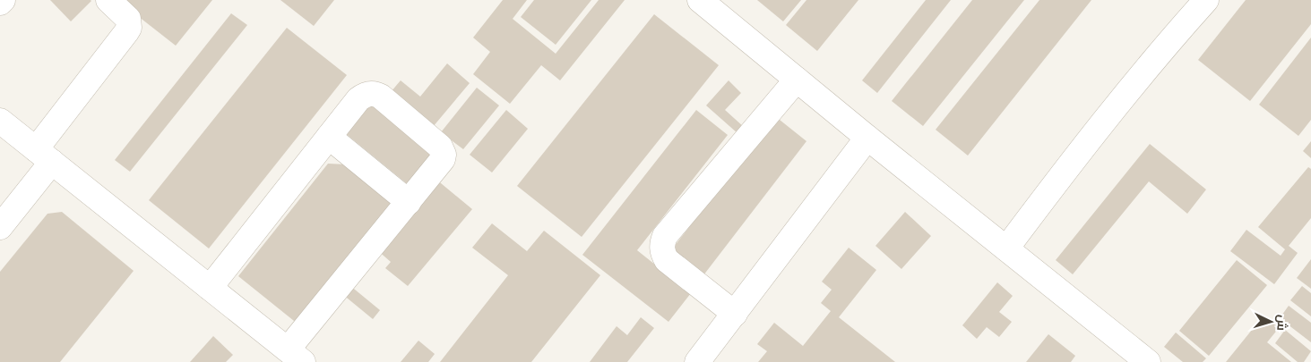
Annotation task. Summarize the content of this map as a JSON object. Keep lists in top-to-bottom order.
{
  "north": "right"
}
